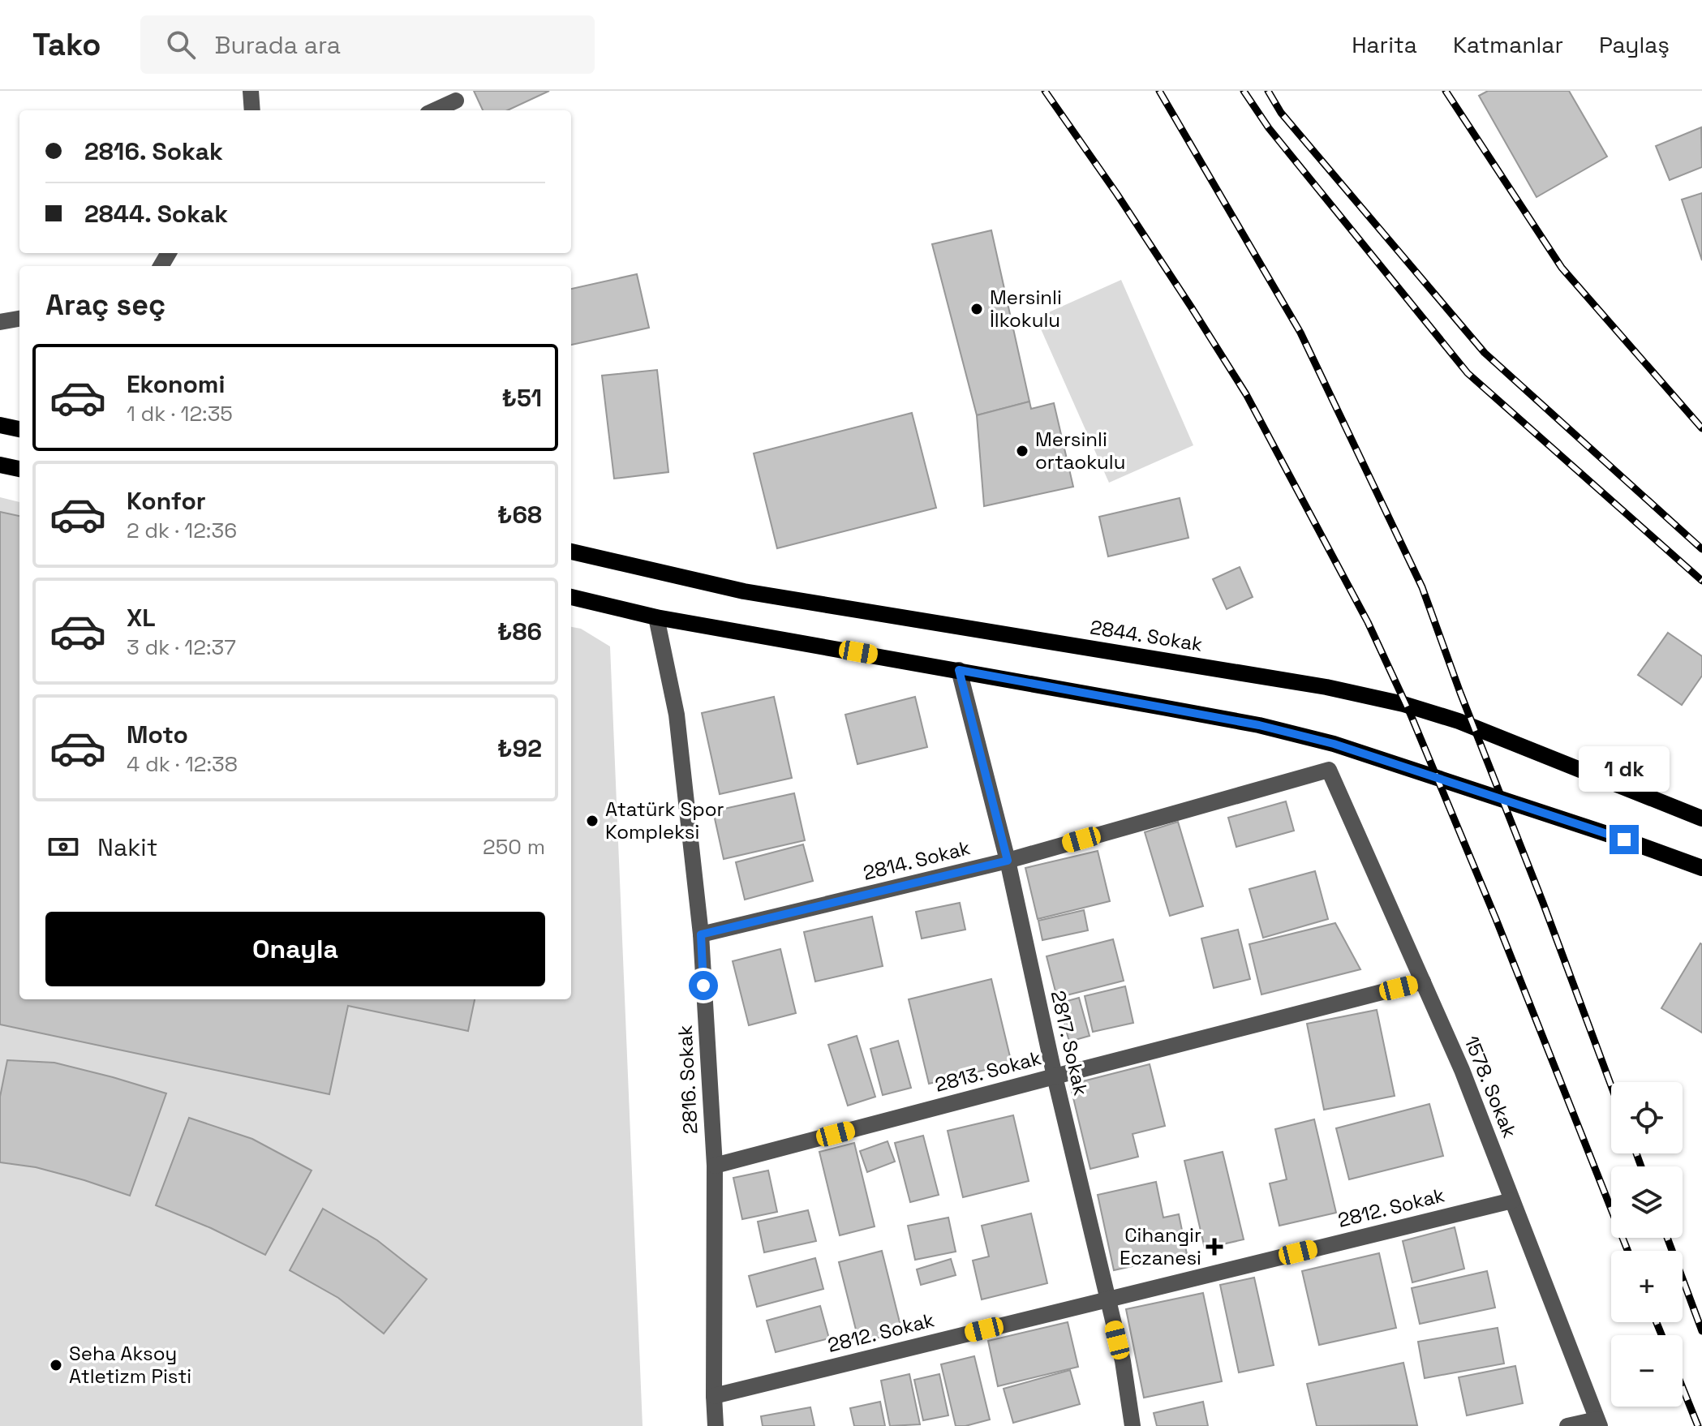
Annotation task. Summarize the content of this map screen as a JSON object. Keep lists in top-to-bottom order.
{
  "streets": {
    "main road": ["2844. Sokak"],
    "street": [
      "2814. Sokak",
      "2817. Sokak",
      "2813. Sokak",
      "2816. Sokak",
      "1578. Sokak",
      "2812. Sokak"
    ]
  },
  "crossings": [
    ["2814. Sokak", "2817. Sokak"],
    ["2814. Sokak", "2816. Sokak"],
    ["2814. Sokak", "1578. Sokak"],
    ["2817. Sokak", "2813. Sokak"],
    ["2817. Sokak", "2812. Sokak"],
    ["2813. Sokak", "2816. Sokak"],
    ["2813. Sokak", "1578. Sokak"],
    ["2816. Sokak", "2812. Sokak"],
    ["1578. Sokak", "2812. Sokak"]
  ],
  "places": {
    "other": [
      "Mersinli İlkokulu",
      "Mersinli ortaokulu",
      "Atatürk Spor Kompleksi",
      "Seha Aksoy Atletizm Pisti"
    ],
    "health": ["Cihangir Eczanesi"]
  },
  "page": {
    "header": "Tako",
    "search": "Burada ara",
    "nav": ["Harita", "Katmanlar", "Paylaş"],
    "banner": ["2816. Sokak", "2844. Sokak"],
    "heading": "Araç seç",
    "list": [
      {
        "name": "Ekonomi",
        "note": "1 dk · 12:35",
        "value": "₺51"
      },
      {
        "name": "Konfor",
        "note": "2 dk · 12:36",
        "value": "₺68"
      },
      {
        "name": "XL",
        "note": "3 dk · 12:37",
        "value": "₺86"
      },
      {
        "name": "Moto",
        "note": "4 dk · 12:38",
        "value": "₺92"
      }
    ],
    "bubble": "1 dk",
    "pay": ["Nakit", "250 m"],
    "buttons": "Onayla",
    "map_buttons": ["+", "−"]
  }
}
